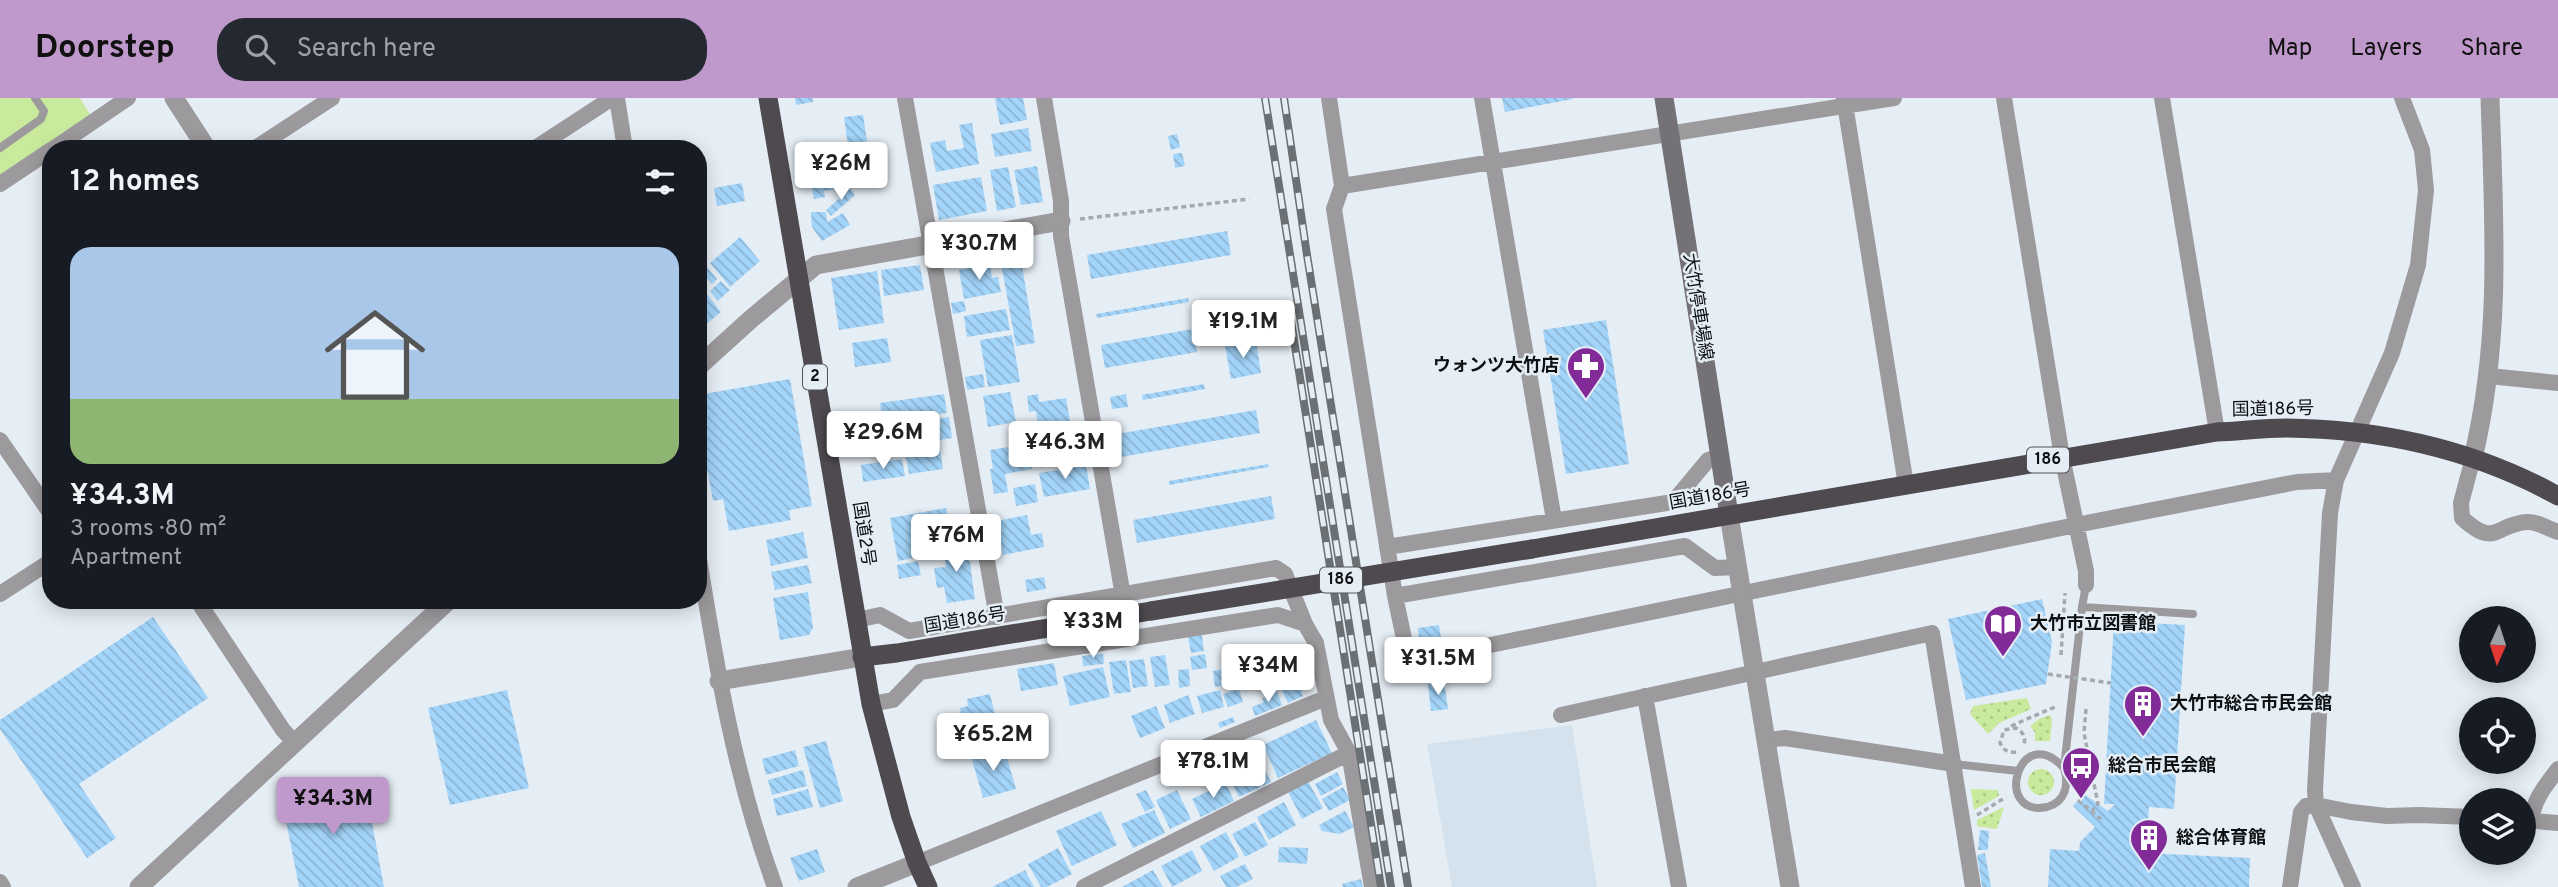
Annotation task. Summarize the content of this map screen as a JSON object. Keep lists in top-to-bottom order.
{
  "streets": {
    "highway": [
      "2",
      "国道186号",
      "186",
      "国道2号"
    ],
    "main road": ["大竹停車場線"]
  },
  "crossings": [
    ["大竹停車場線", "国道186号"],
    ["国道186号", "国道2号"]
  ],
  "places": {
    "pharmacy": ["ウォンツ大竹店"],
    "library": ["大竹市立図書館"],
    "building": ["大竹市総合市民会館", "総合体育館"],
    "bus stop": ["総合市民会館"]
  },
  "north": "bottom",
  "page": {
    "header": "Doorstep",
    "search": "Search here",
    "nav": ["Map", "Layers", "Share"],
    "heading": "12 homes",
    "price": [
      "¥26M",
      "¥30.7M",
      "¥19.1M",
      "¥29.6M",
      "¥46.3M",
      "¥76M",
      "¥33M",
      "¥31.5M",
      "¥34M",
      "¥65.2M",
      "¥78.1M",
      "¥34.3M"
    ],
    "list": [
      {
        "name": "¥34.3M",
        "note": "3 rooms · 80 m² · Apartment"
      }
    ]
  }
}
